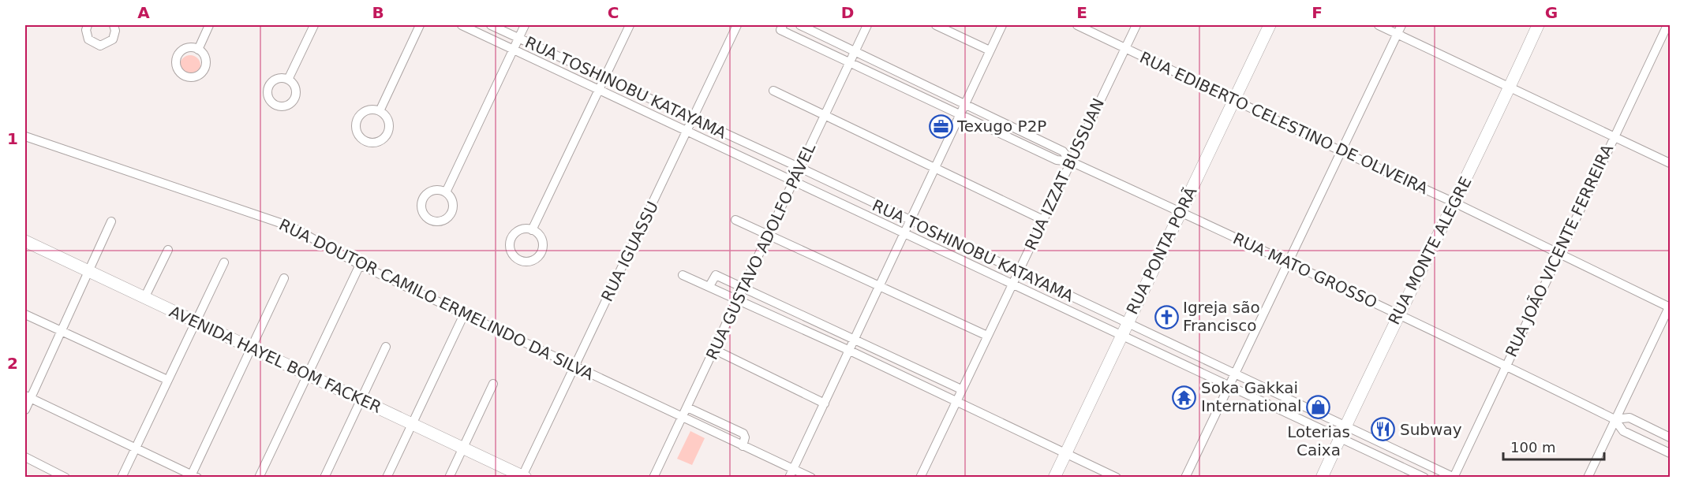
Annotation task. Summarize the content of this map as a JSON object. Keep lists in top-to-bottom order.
{
  "streets": {
    "street": [
      "RUA TOSHINOBU KATAYAMA",
      "RUA EDIBERTO CELESTINO DE OLIVEIRA",
      "RUA IZZAT BUSSUAN",
      "RUA PONTA PORÃ",
      "RUA MONTE ALEGRE",
      "RUA JOÃO VICENTE FERREIRA",
      "RUA IGUASSU",
      "RUA GUSTAVO ADOLFO PÁVEL",
      "RUA MATO GROSSO",
      "RUA DOUTOR CAMILO ERMELINDO DA SILVA",
      "AVENIDA HAYEL BOM FACKER"
    ]
  },
  "crossings": [
    ["RUA TOSHINOBU KATAYAMA", "RUA IZZAT BUSSUAN"],
    ["RUA TOSHINOBU KATAYAMA", "RUA PONTA PORÃ"],
    ["RUA TOSHINOBU KATAYAMA", "RUA MONTE ALEGRE"],
    ["RUA TOSHINOBU KATAYAMA", "RUA JOÃO VICENTE FERREIRA"],
    ["RUA TOSHINOBU KATAYAMA", "RUA IGUASSU"],
    ["RUA TOSHINOBU KATAYAMA", "RUA GUSTAVO ADOLFO PÁVEL"],
    ["RUA EDIBERTO CELESTINO DE OLIVEIRA", "RUA IZZAT BUSSUAN"],
    ["RUA EDIBERTO CELESTINO DE OLIVEIRA", "RUA PONTA PORÃ"],
    ["RUA EDIBERTO CELESTINO DE OLIVEIRA", "RUA MONTE ALEGRE"],
    ["RUA EDIBERTO CELESTINO DE OLIVEIRA", "RUA JOÃO VICENTE FERREIRA"],
    ["RUA IZZAT BUSSUAN", "RUA MATO GROSSO"],
    ["RUA PONTA PORÃ", "RUA MATO GROSSO"],
    ["RUA MONTE ALEGRE", "RUA MATO GROSSO"],
    ["RUA JOÃO VICENTE FERREIRA", "RUA MATO GROSSO"],
    ["RUA IGUASSU", "RUA DOUTOR CAMILO ERMELINDO DA SILVA"],
    ["RUA IGUASSU", "AVENIDA HAYEL BOM FACKER"],
    ["RUA GUSTAVO ADOLFO PÁVEL", "RUA MATO GROSSO"],
    ["RUA GUSTAVO ADOLFO PÁVEL", "RUA DOUTOR CAMILO ERMELINDO DA SILVA"]
  ],
  "places": {
    "office": ["Texugo P2P"],
    "church": ["Igreja são Francisco"],
    "temple": ["Soka Gakkai International"],
    "shop": ["Loterias Caixa"],
    "restaurant": ["Subway"]
  },
  "scale_bar": "100 m",
  "grid": {
    "columns": [
      "A",
      "B",
      "C",
      "D",
      "E",
      "F",
      "G"
    ],
    "rows": ["1", "2"]
  }
}
